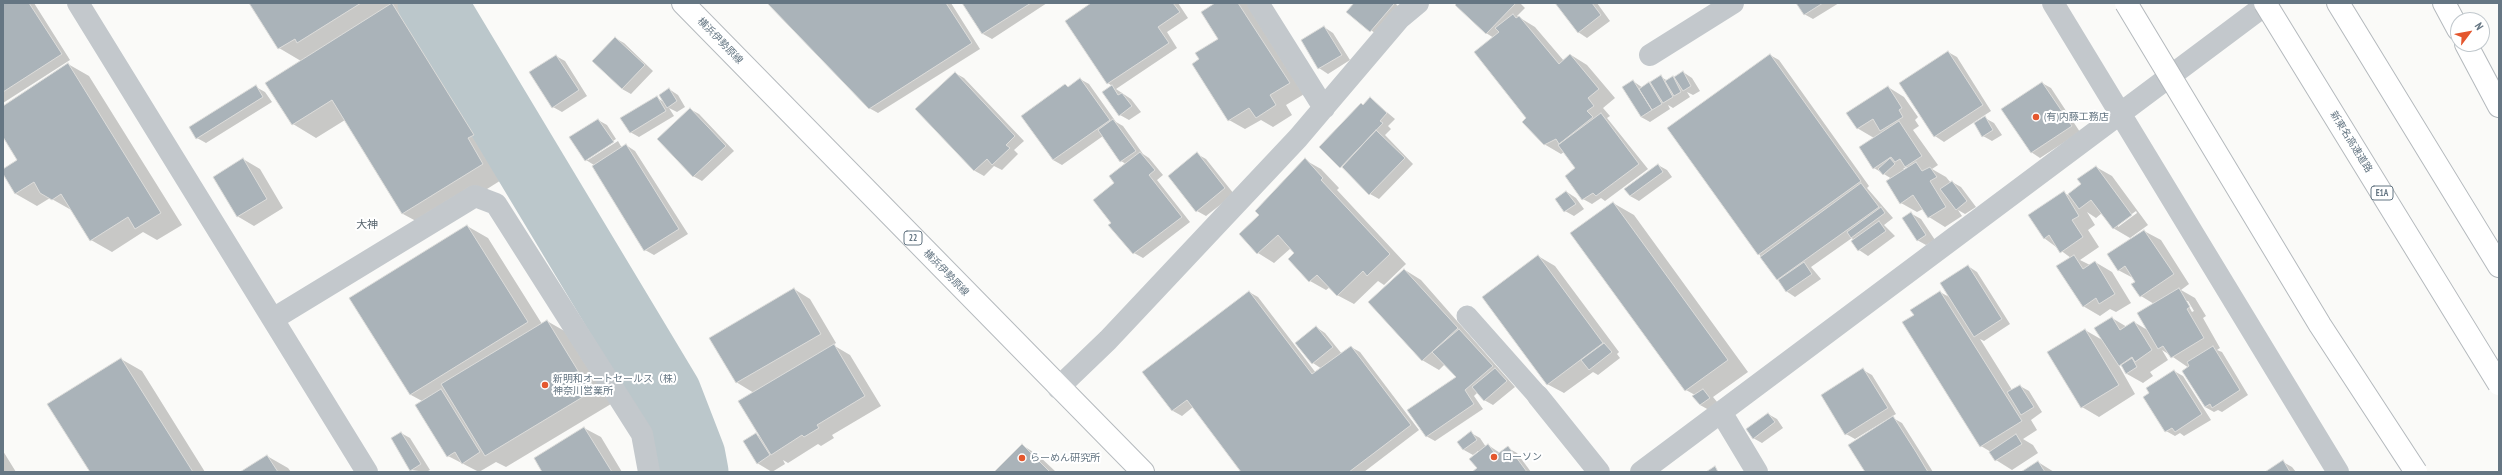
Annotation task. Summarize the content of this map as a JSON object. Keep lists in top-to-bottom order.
{
  "streets": {
    "main road": [
      "横浜伊勢原線",
      "新東名高速道路",
      "E1A",
      "22"
    ]
  },
  "districts": ["大神"],
  "places": [
    "(有)内藤工務店",
    "新明和オートセールス（株） 神奈川営業所",
    "ローソン",
    "らーめん研究所"
  ],
  "north": "top right"
}
